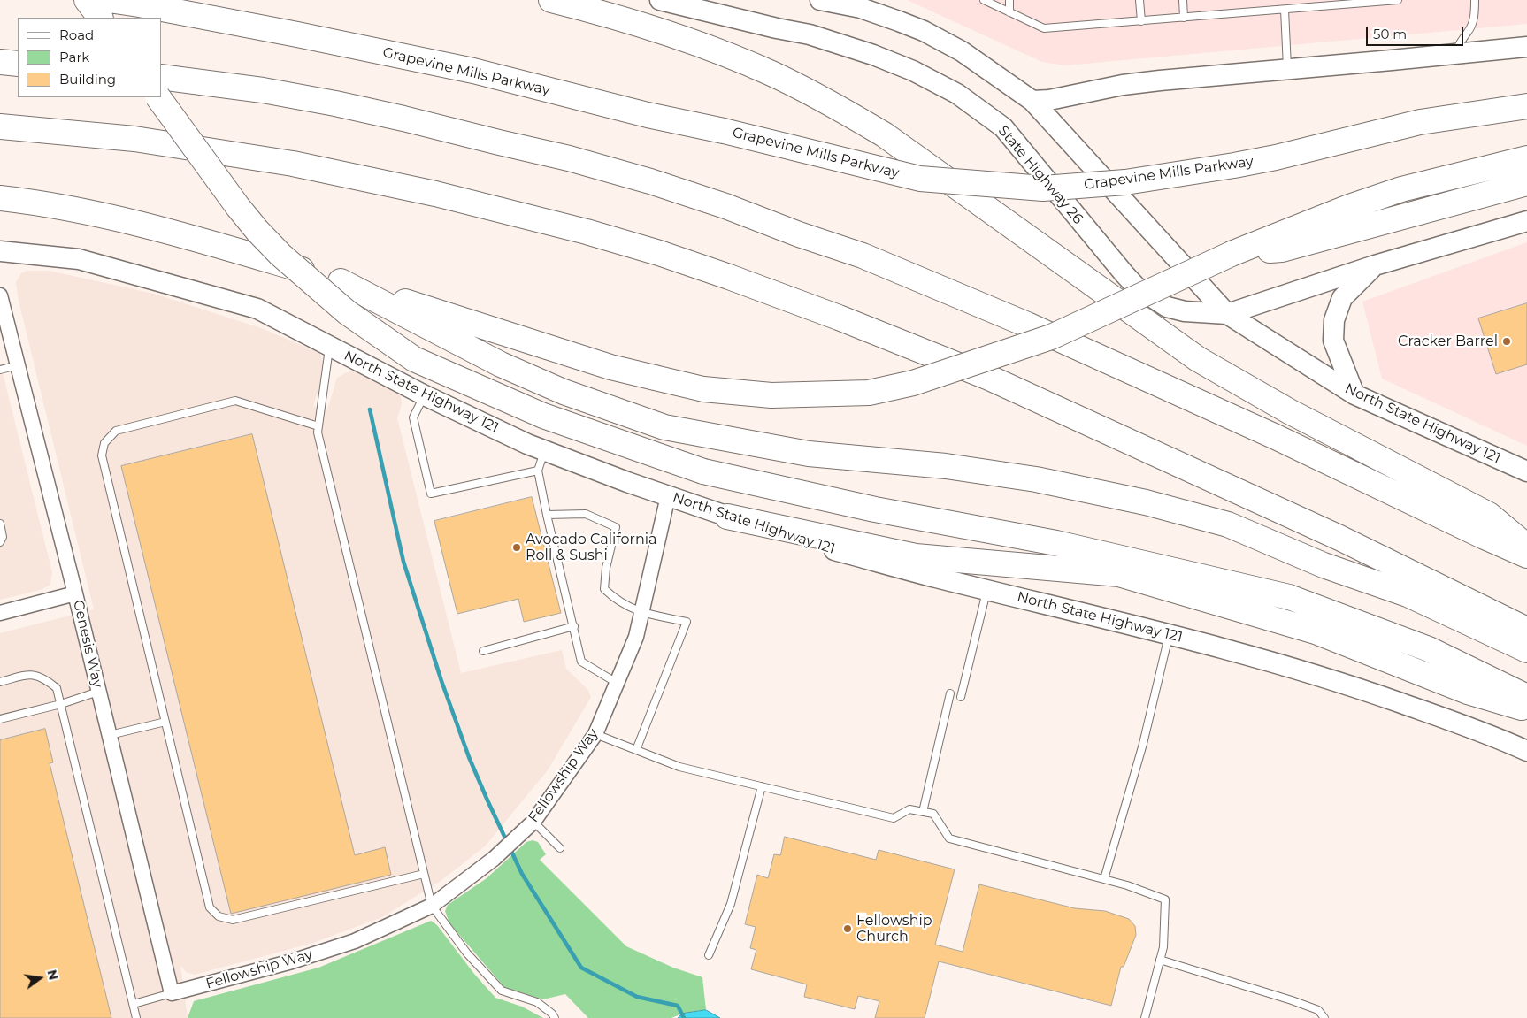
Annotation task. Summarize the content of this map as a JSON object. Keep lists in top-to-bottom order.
{
  "streets": {
    "highway": ["Grapevine Mills Parkway"],
    "main road": ["State Highway 26", "North State Highway 121"],
    "street": ["Genesis Way", "Fellowship Way"]
  },
  "crossings": [
    ["State Highway 26", "North State Highway 121"],
    ["North State Highway 121", "Fellowship Way"],
    ["Genesis Way", "Fellowship Way"]
  ],
  "places": ["Cracker Barrel", "Avocado California Roll & Sushi", "Fellowship Church"],
  "legend": ["Road", "Park", "Building"],
  "scale_bar": "50 m",
  "north": "right"
}
